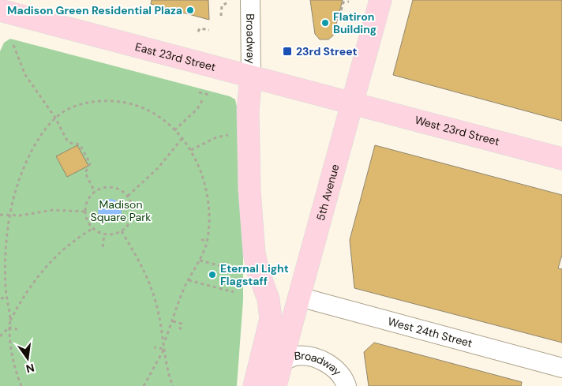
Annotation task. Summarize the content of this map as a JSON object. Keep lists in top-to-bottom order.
{
  "streets": {
    "main road": ["East 23rd Street", "West 23rd Street", "5th Avenue"],
    "street": ["Broadway", "West 24th Street"]
  },
  "crossings": [
    ["Broadway", "East 23rd Street"],
    ["Broadway", "5th Avenue"],
    ["East 23rd Street", "West 23rd Street"],
    ["East 23rd Street", "5th Avenue"],
    ["West 23rd Street", "5th Avenue"],
    ["5th Avenue", "West 24th Street"]
  ],
  "parks": ["Madison Square Park"],
  "places": {
    "other": ["Madison Green Residential Plaza", "Flatiron Building", "Eternal Light Flagstaff"],
    "transit": ["23rd Street"]
  },
  "north": "bottom"
}
